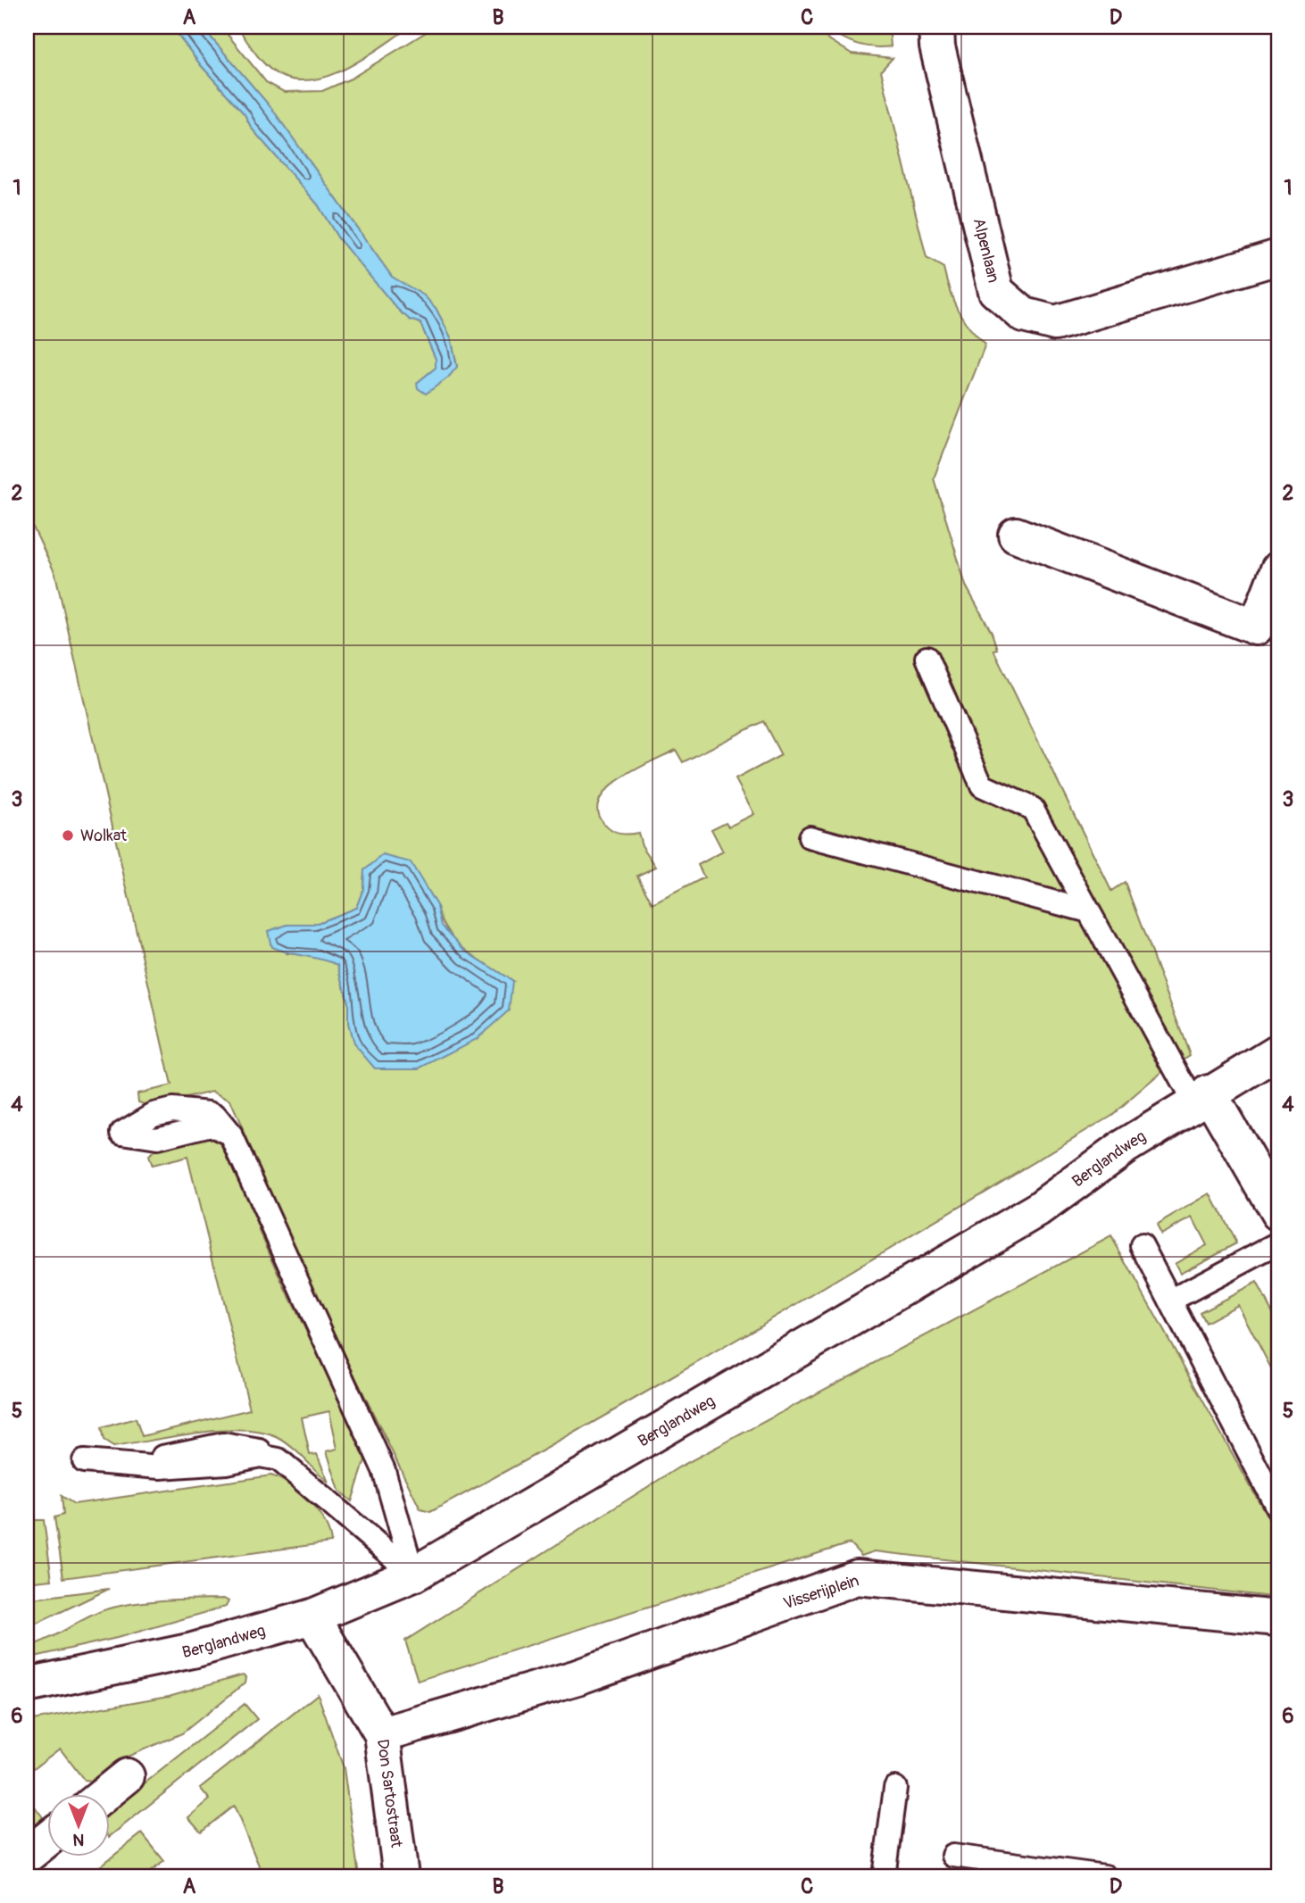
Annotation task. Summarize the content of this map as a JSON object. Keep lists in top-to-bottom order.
{
  "streets": {
    "street": [
      "Alpenlaan",
      "Berglandweg",
      "Visserijplein",
      "Don Sartostraat"
    ]
  },
  "crossings": [
    ["Berglandweg", "Don Sartostraat"],
    ["Visserijplein", "Don Sartostraat"]
  ],
  "places": ["Wolkat"],
  "north": "bottom",
  "grid": {
    "columns": [
      "A",
      "B",
      "C",
      "D"
    ],
    "rows": [
      "1",
      "2",
      "3",
      "4",
      "5",
      "6"
    ]
  }
}
